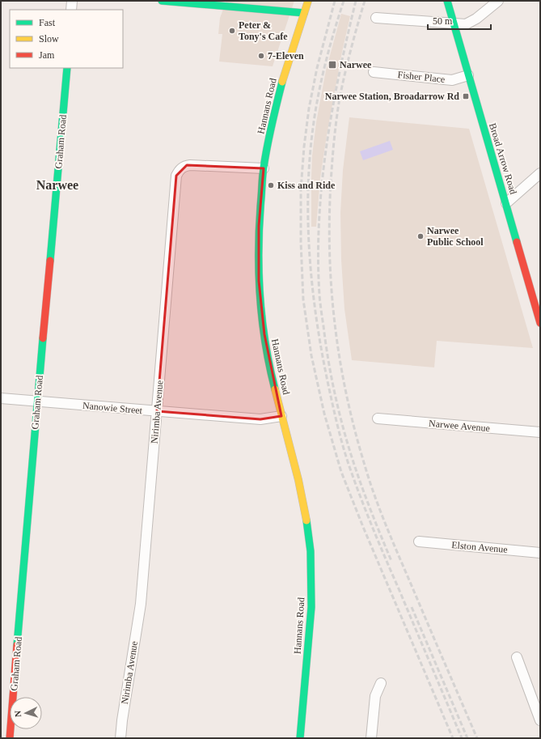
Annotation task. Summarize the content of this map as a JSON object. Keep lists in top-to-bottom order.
{
  "streets": {
    "street": [
      "Fisher Place",
      "Hannans Road",
      "Graham Road",
      "Broad Arrow Road",
      "Nanowie Street",
      "Nirimba Avenue",
      "Narwee Avenue",
      "Elston Avenue"
    ]
  },
  "crossings": [
    ["Fisher Place", "Broad Arrow Road"],
    ["Hannans Road", "Nanowie Street"],
    ["Hannans Road", "Nirimba Avenue"],
    ["Graham Road", "Nanowie Street"],
    ["Nanowie Street", "Nirimba Avenue"]
  ],
  "districts": ["Narwee"],
  "places": {
    "other": [
      "Peter & Tony's Cafe",
      "7-Eleven",
      "Kiss and Ride",
      "Narwee Public School"
    ],
    "transit": ["Narwee", "Narwee Station, Broadarrow Rd"]
  },
  "legend": ["Fast", "Slow", "Jam"],
  "scale_bar": "50 m",
  "north": "left"
}
